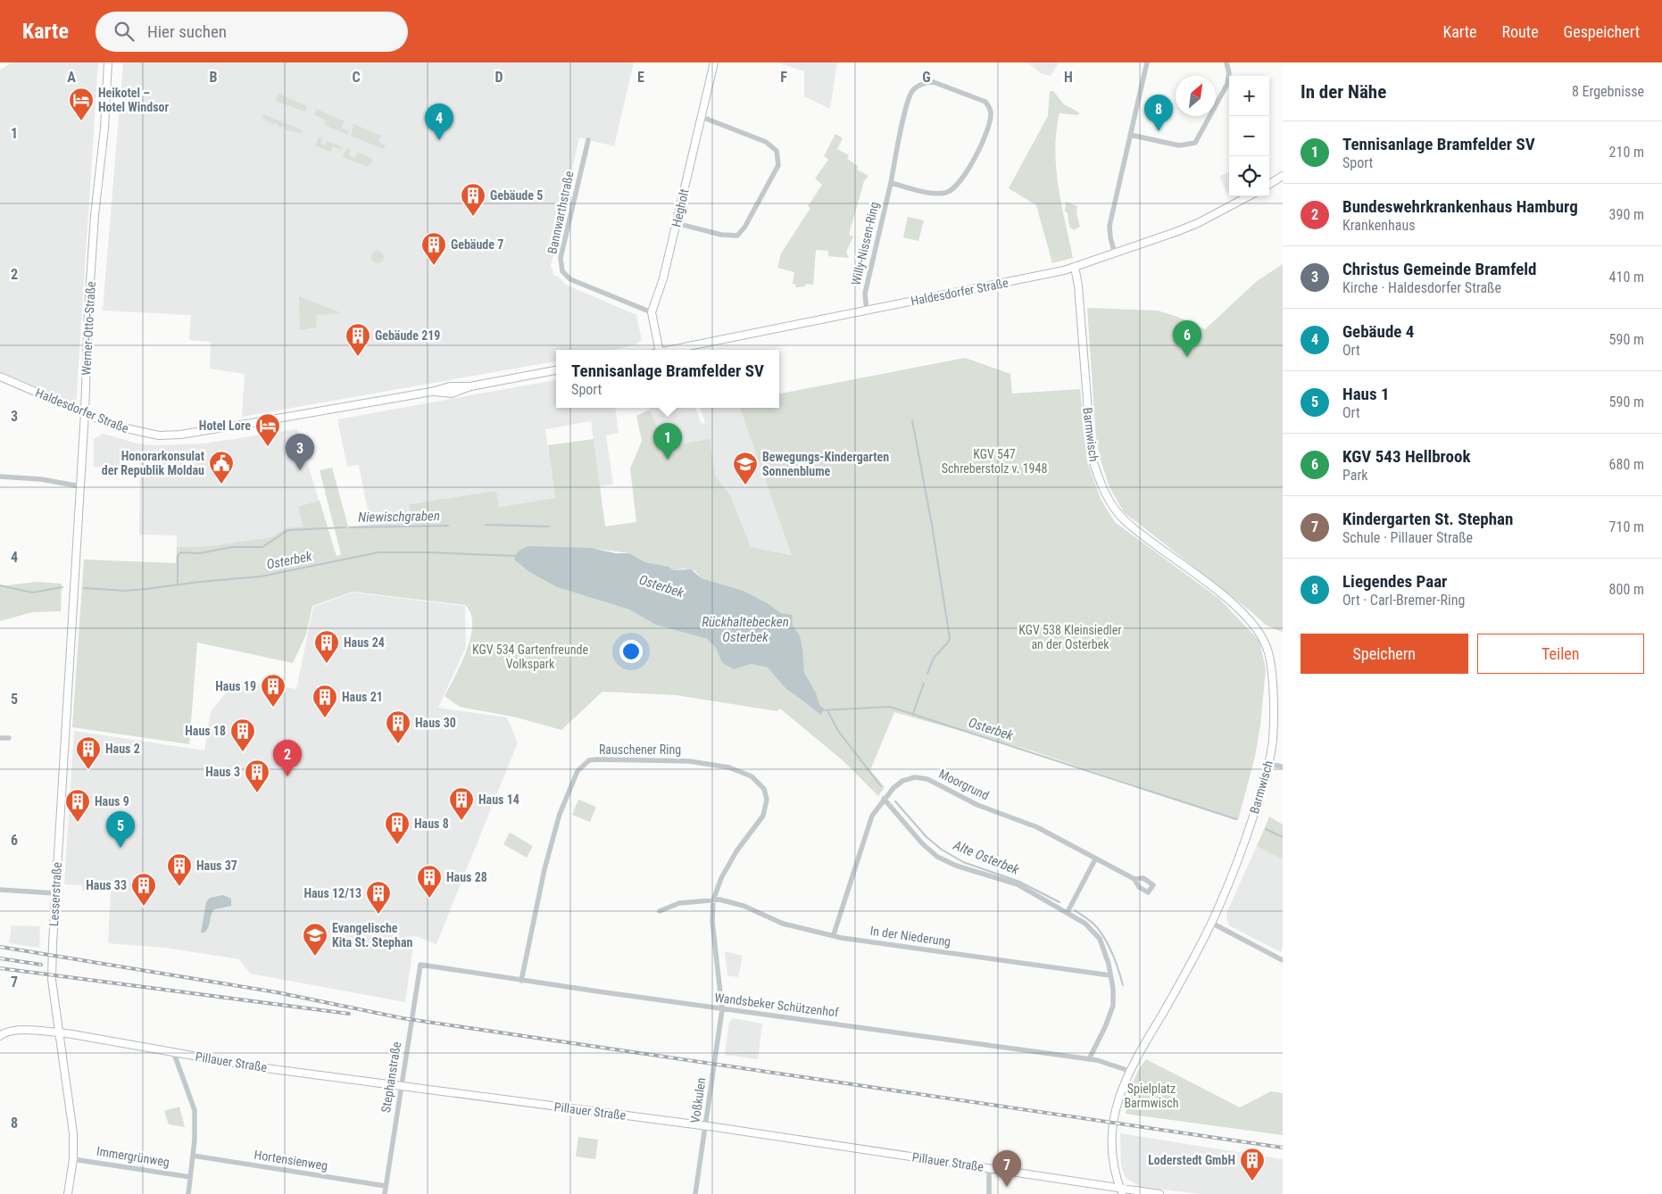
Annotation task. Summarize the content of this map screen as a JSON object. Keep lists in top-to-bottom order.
{
  "streets": {
    "street": [
      "Hegholt",
      "Bannwarthstraße",
      "Willy-Nissen-Ring",
      "Haldesdorfer Straße",
      "Werner-Otto-Straße",
      "Barmwisch",
      "Rauschener Ring",
      "Moorgrund",
      "Lesserstraße",
      "In der Niederung",
      "Wandsbeker Schützenhof",
      "Pillauer Straße",
      "Stephanstraße",
      "Voßkulen",
      "Immergrünweg",
      "Hortensienweg"
    ]
  },
  "crossings": [
    ["Hegholt", "Bannwarthstraße"],
    ["Willy-Nissen-Ring", "Haldesdorfer Straße"],
    ["Haldesdorfer Straße", "Werner-Otto-Straße"],
    ["Haldesdorfer Straße", "Barmwisch"],
    ["Werner-Otto-Straße", "Lesserstraße"],
    ["Barmwisch", "Wandsbeker Schützenhof"],
    ["Barmwisch", "Pillauer Straße"],
    ["Rauschener Ring", "In der Niederung"],
    ["Rauschener Ring", "Wandsbeker Schützenhof"],
    ["Rauschener Ring", "Voßkulen"],
    ["Moorgrund", "In der Niederung"],
    ["Lesserstraße", "Pillauer Straße"],
    ["Lesserstraße", "Immergrünweg"],
    ["Wandsbeker Schützenhof", "Stephanstraße"],
    ["Wandsbeker Schützenhof", "Voßkulen"],
    ["Pillauer Straße", "Stephanstraße"],
    ["Pillauer Straße", "Voßkulen"],
    ["Stephanstraße", "Hortensienweg"]
  ],
  "water": [
    "Niewischgraben",
    "Osterbek",
    "Rückhaltebecken Osterbek",
    "Alte Osterbek"
  ],
  "parks": [
    "KGV 547 Schreberstolz v. 1948",
    "KGV 538 Kleinsiedler an der Osterbek",
    "KGV 534 Gartenfreunde Volkspark",
    "Spielplatz Barmwisch"
  ],
  "places": {
    "hotel": ["Heikotel – Hotel Windsor", "Hotel Lore"],
    "building": [
      "Gebäude 5",
      "Gebäude 7",
      "Gebäude 219",
      "Haus 24",
      "Haus 19",
      "Haus 21",
      "Haus 30",
      "Haus 18",
      "Haus 2",
      "Haus 3",
      "Haus 14",
      "Haus 9",
      "Haus 8",
      "Haus 37",
      "Haus 28",
      "Haus 33",
      "Haus 12/13",
      "Loderstedt GmbH"
    ],
    "public building": ["Honorarkonsulat der Republik Moldau"],
    "school or university": ["Bewegungs-Kindergarten Sonnenblume", "Evangelische Kita St. Stephan"]
  },
  "north": "top right",
  "page": {
    "header": "Karte",
    "search": "Hier suchen",
    "nav": ["Karte", "Route", "Gespeichert"],
    "heading": ["In der Nähe", "8 Ergebnisse"],
    "map_buttons": ["+", "−"],
    "pins": [
      "8",
      "4",
      "6",
      "1",
      "3",
      "2",
      "5",
      "7"
    ],
    "list": [
      {
        "mark": "1",
        "name": "Tennisanlage Bramfelder SV",
        "note": "Sport",
        "value": "210 m"
      },
      {
        "mark": "2",
        "name": "Bundeswehrkrankenhaus Hamburg",
        "note": "Krankenhaus",
        "value": "390 m"
      },
      {
        "mark": "3",
        "name": "Christus Gemeinde Bramfeld",
        "note": "Kirche · Haldesdorfer Straße",
        "value": "410 m"
      },
      {
        "mark": "4",
        "name": "Gebäude 4",
        "note": "Ort",
        "value": "590 m"
      },
      {
        "mark": "5",
        "name": "Haus 1",
        "note": "Ort",
        "value": "590 m"
      },
      {
        "mark": "6",
        "name": "KGV 543 Hellbrook",
        "note": "Park",
        "value": "680 m"
      },
      {
        "mark": "7",
        "name": "Kindergarten St. Stephan",
        "note": "Schule · Pillauer Straße",
        "value": "710 m"
      },
      {
        "mark": "8",
        "name": "Liegendes Paar",
        "note": "Ort · Carl-Bremer-Ring",
        "value": "800 m"
      }
    ],
    "popup": ["Tennisanlage Bramfelder SV", "Sport"],
    "buttons": ["Speichern", "Teilen"]
  },
  "grid": {
    "columns": [
      "A",
      "B",
      "C",
      "D",
      "E",
      "F",
      "G",
      "H"
    ],
    "rows": [
      "1",
      "2",
      "3",
      "4",
      "5",
      "6",
      "7",
      "8"
    ]
  }
}
